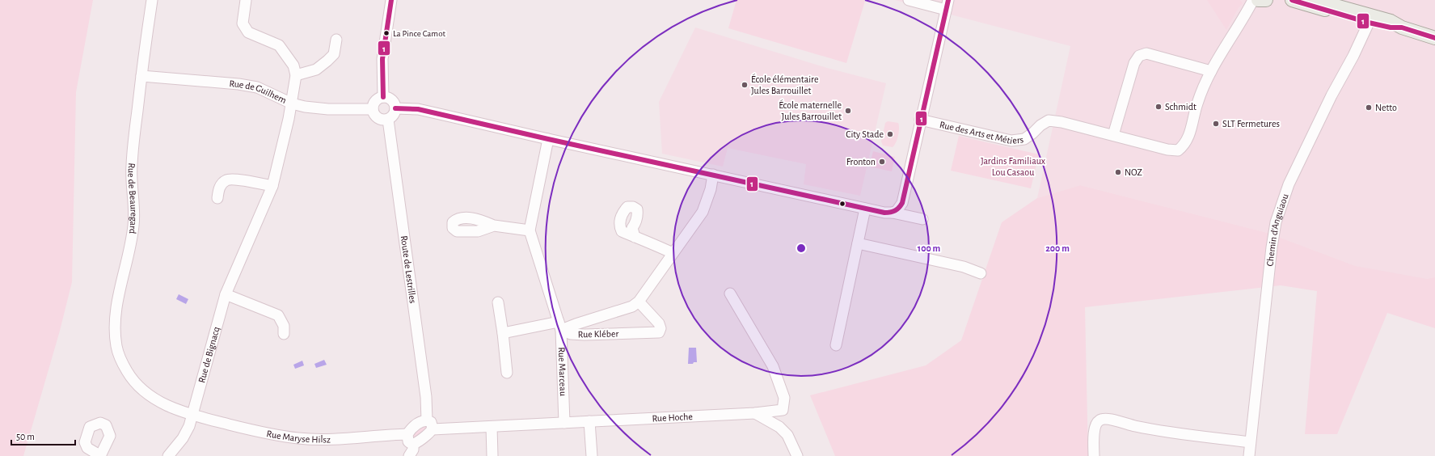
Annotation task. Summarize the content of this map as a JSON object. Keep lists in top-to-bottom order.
{
  "streets": {
    "street": [
      "Rue de Guilhem",
      "Rue des Arts et Métiers",
      "Rue de Beauregard",
      "Chemin d'Anguiaou",
      "Route de Lestrilles",
      "Rue Kléber",
      "Rue de Bignacq",
      "Rue Marceau",
      "Rue Hoche",
      "Rue Maryse Hilsz"
    ]
  },
  "crossings": [
    ["Rue de Guilhem", "Rue de Beauregard"],
    ["Rue de Guilhem", "Route de Lestrilles"],
    ["Rue de Guilhem", "Rue de Bignacq"],
    ["Rue de Beauregard", "Rue de Bignacq"],
    ["Rue de Beauregard", "Rue Maryse Hilsz"],
    ["Route de Lestrilles", "Rue Hoche"],
    ["Rue Kléber", "Rue Marceau"],
    ["Rue de Bignacq", "Rue Maryse Hilsz"],
    ["Rue Marceau", "Rue Hoche"]
  ],
  "parks": ["Jardins Familiaux Lou Casaou"],
  "places": [
    "La Pince Camot",
    "École élémentaire Jules Barrouillet",
    "Schmidt",
    "Netto",
    "École maternelle Jules Barrouillet",
    "SLT Fermetures",
    "City Stade",
    "Fronton",
    "NOZ"
  ],
  "lines": ["transit line 1"],
  "scale_bar": "50 m",
  "rings": ["100 m", "200 m"]
}
